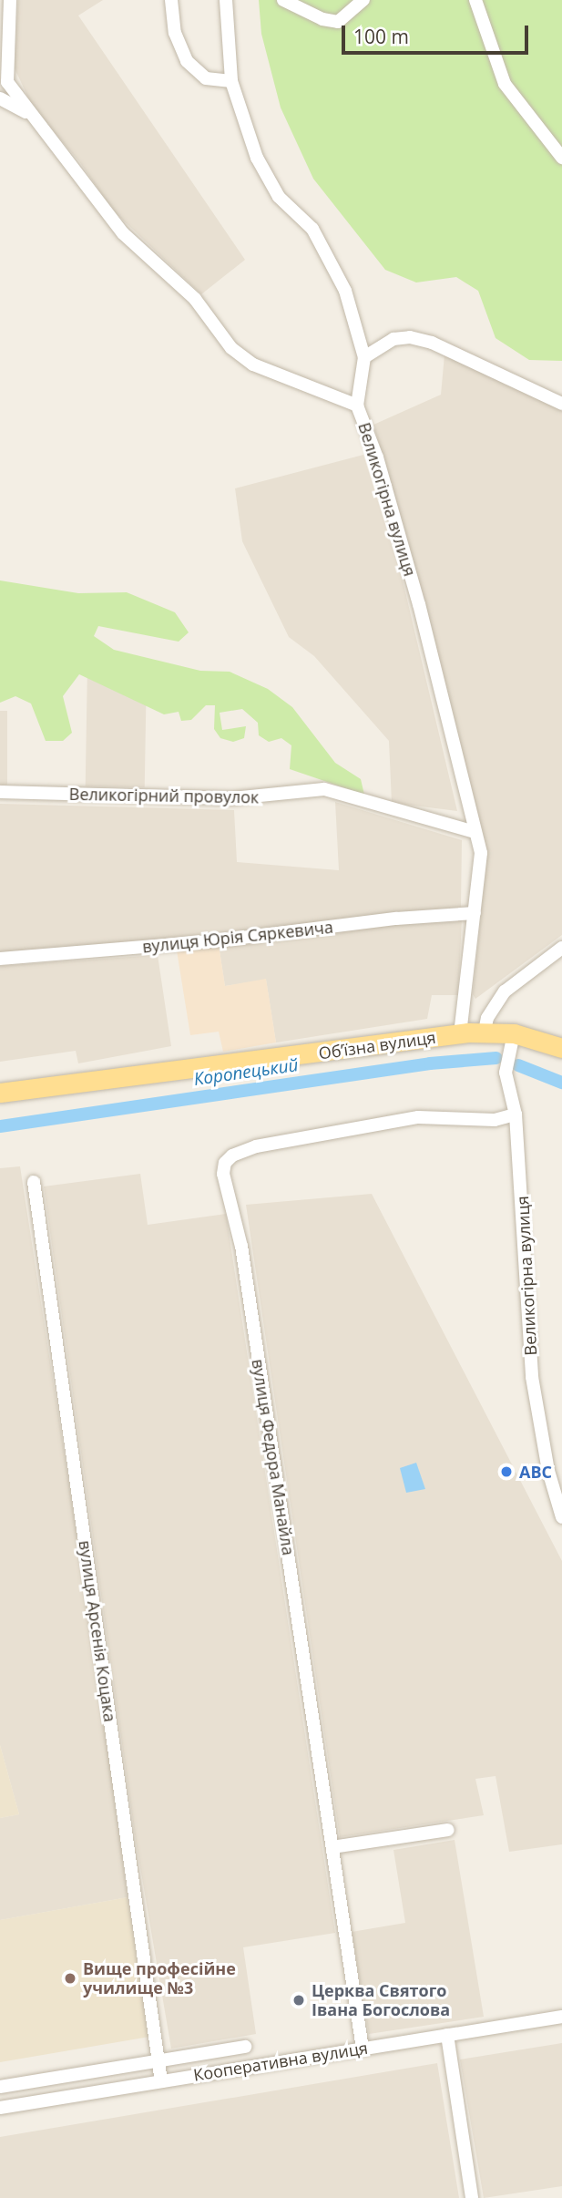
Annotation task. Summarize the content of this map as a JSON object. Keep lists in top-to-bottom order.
{
  "streets": {
    "main road": ["Обʼїзна вулиця"],
    "street": [
      "Великогірна вулиця",
      "Великогірний провулок",
      "вулиця Юрія Сяркевича",
      "вулиця Федора Манайла",
      "вулиця Арсенія Коцака",
      "Кооперативна вулиця"
    ]
  },
  "crossings": [
    ["Великогірна вулиця", "Великогірний провулок"],
    ["Великогірна вулиця", "вулиця Юрія Сяркевича"],
    ["Великогірна вулиця", "Обʼїзна вулиця"],
    ["Великогірна вулиця", "вулиця Федора Манайла"],
    ["вулиця Федора Манайла", "Кооперативна вулиця"],
    ["вулиця Арсенія Коцака", "Кооперативна вулиця"]
  ],
  "water": ["Коропецький"],
  "places": ["АВС", "Вище професійне училище №3", "Церква Святого Івана Богослова"],
  "scale_bar": "100 m"
}
